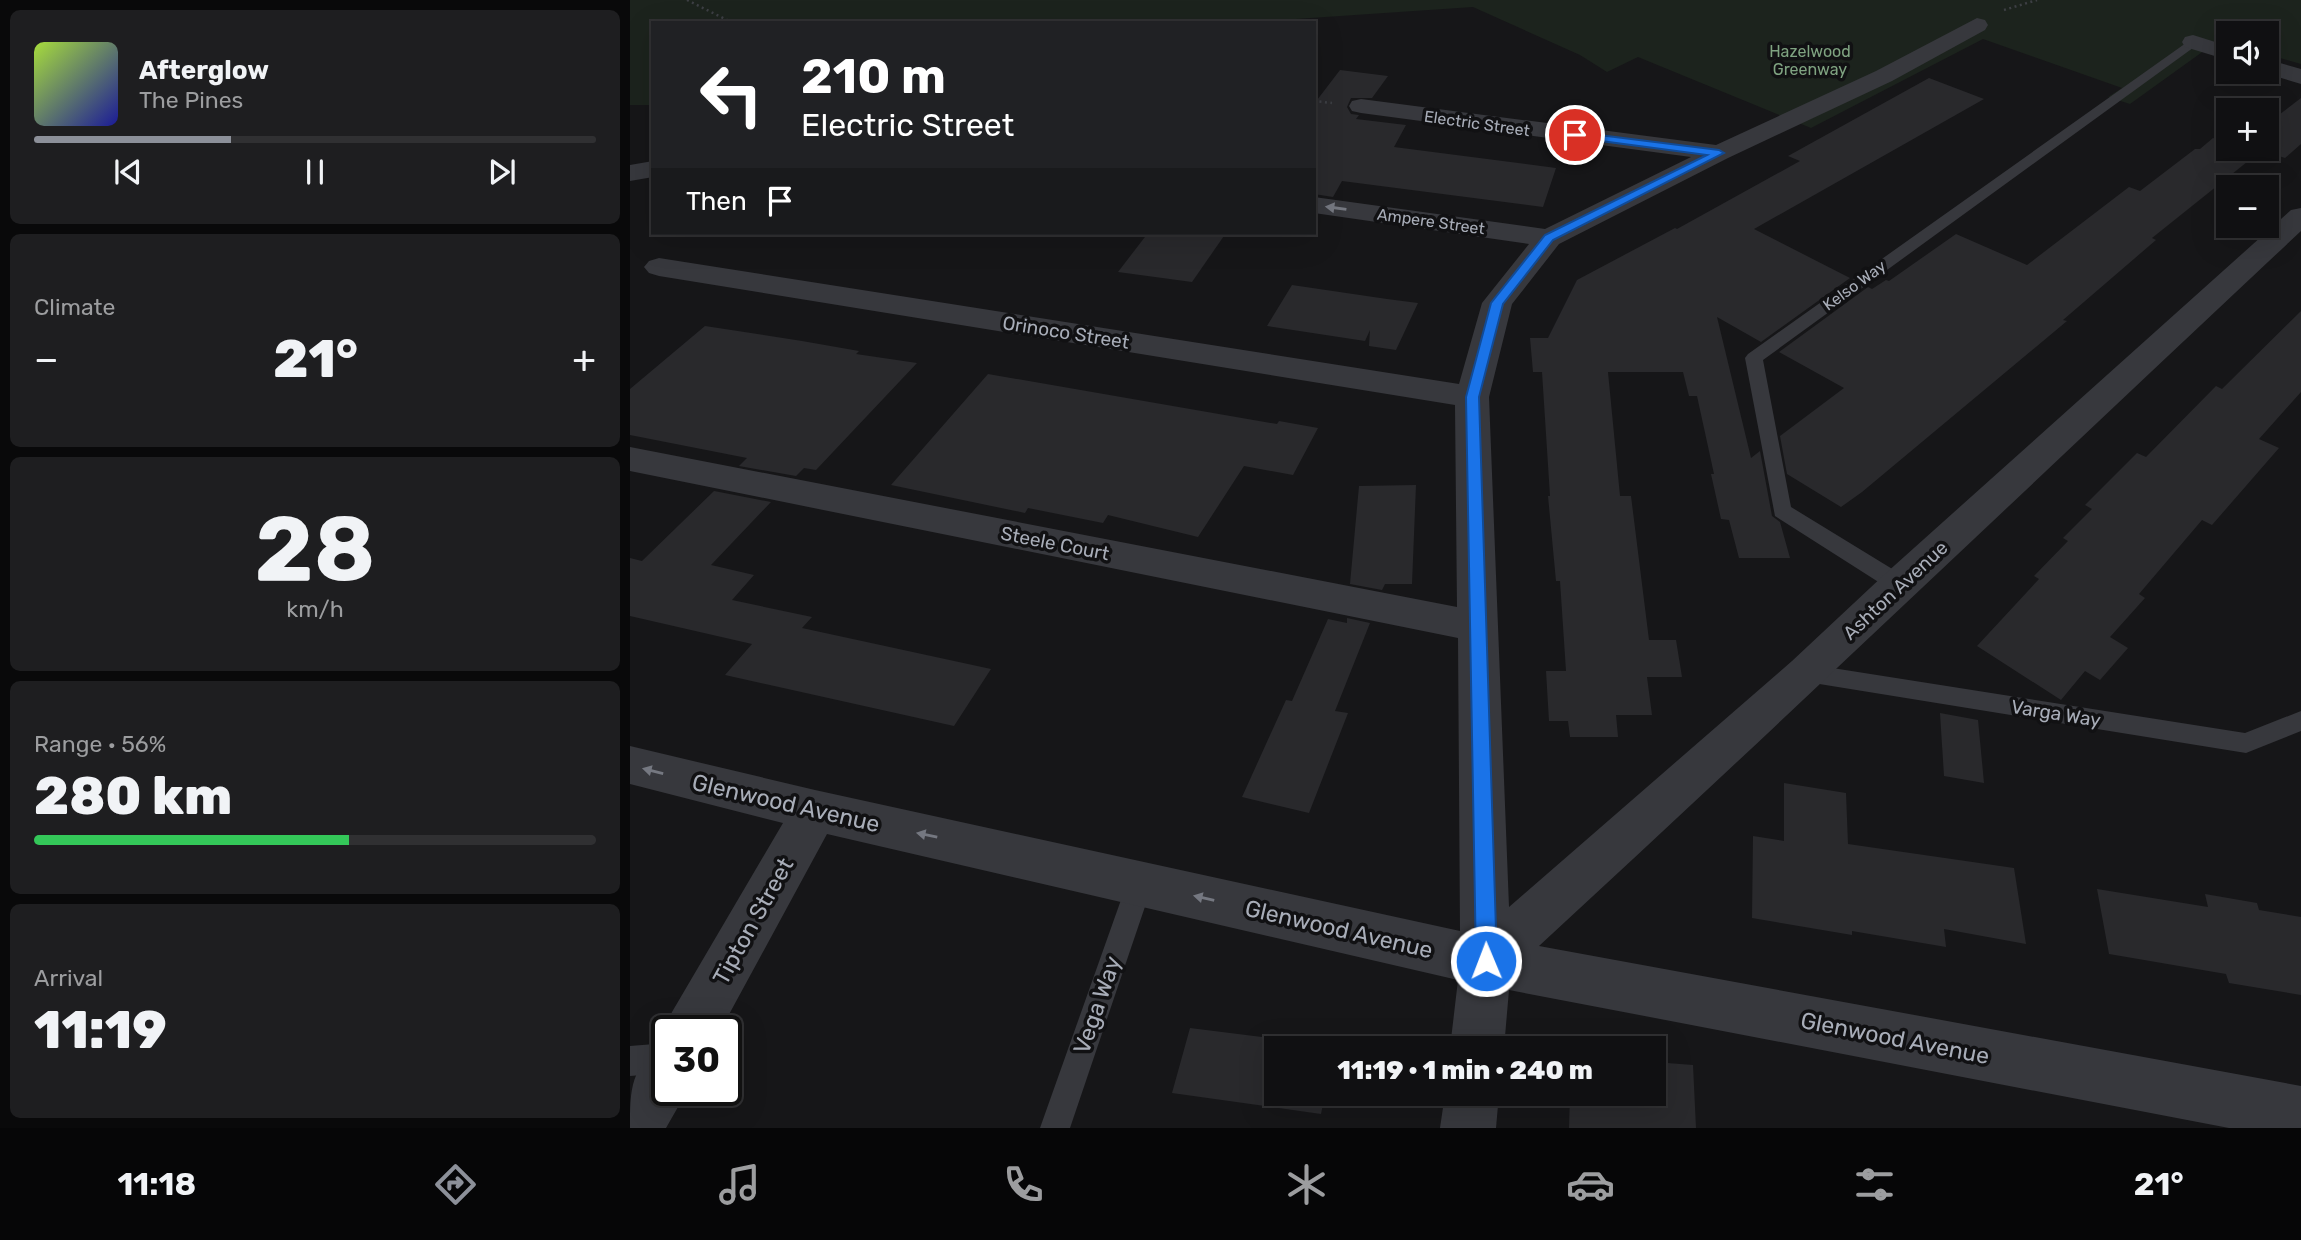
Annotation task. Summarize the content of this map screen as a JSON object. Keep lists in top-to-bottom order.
{
  "streets": {
    "street": [
      "Electric Street",
      "Ampere Street",
      "Orinoco Street",
      "Steele Court",
      "Ashton Avenue",
      "Glenwood Avenue",
      "Tipton Street"
    ],
    "lane": ["Kelso Way", "Varga Way", "Vega Way"]
  },
  "crossings": [
    ["Kelso Way", "Ashton Avenue"],
    ["Ashton Avenue", "Varga Way"],
    ["Ashton Avenue", "Glenwood Avenue"],
    ["Glenwood Avenue", "Tipton Street"],
    ["Glenwood Avenue", "Vega Way"]
  ],
  "one_way": ["Ampere Street", "Glenwood Avenue"],
  "parks": ["Hazelwood Greenway"],
  "page": {
    "map_buttons": ["+", "−"],
    "turn": ["210 m", "Electric Street"],
    "song": ["Afterglow", "The Pines"],
    "then": "Then",
    "tile": [
      "Climate",
      ["28", "km/h"],
      ["Range · 56%", "280 km"],
      ["Arrival", "11:19"]
    ],
    "heat": ["−", "21°", "+"],
    "limit": "30",
    "trip": "11:19 · 1 min · 240 m",
    "tabs": ["11:18", "21°"]
  }
}
